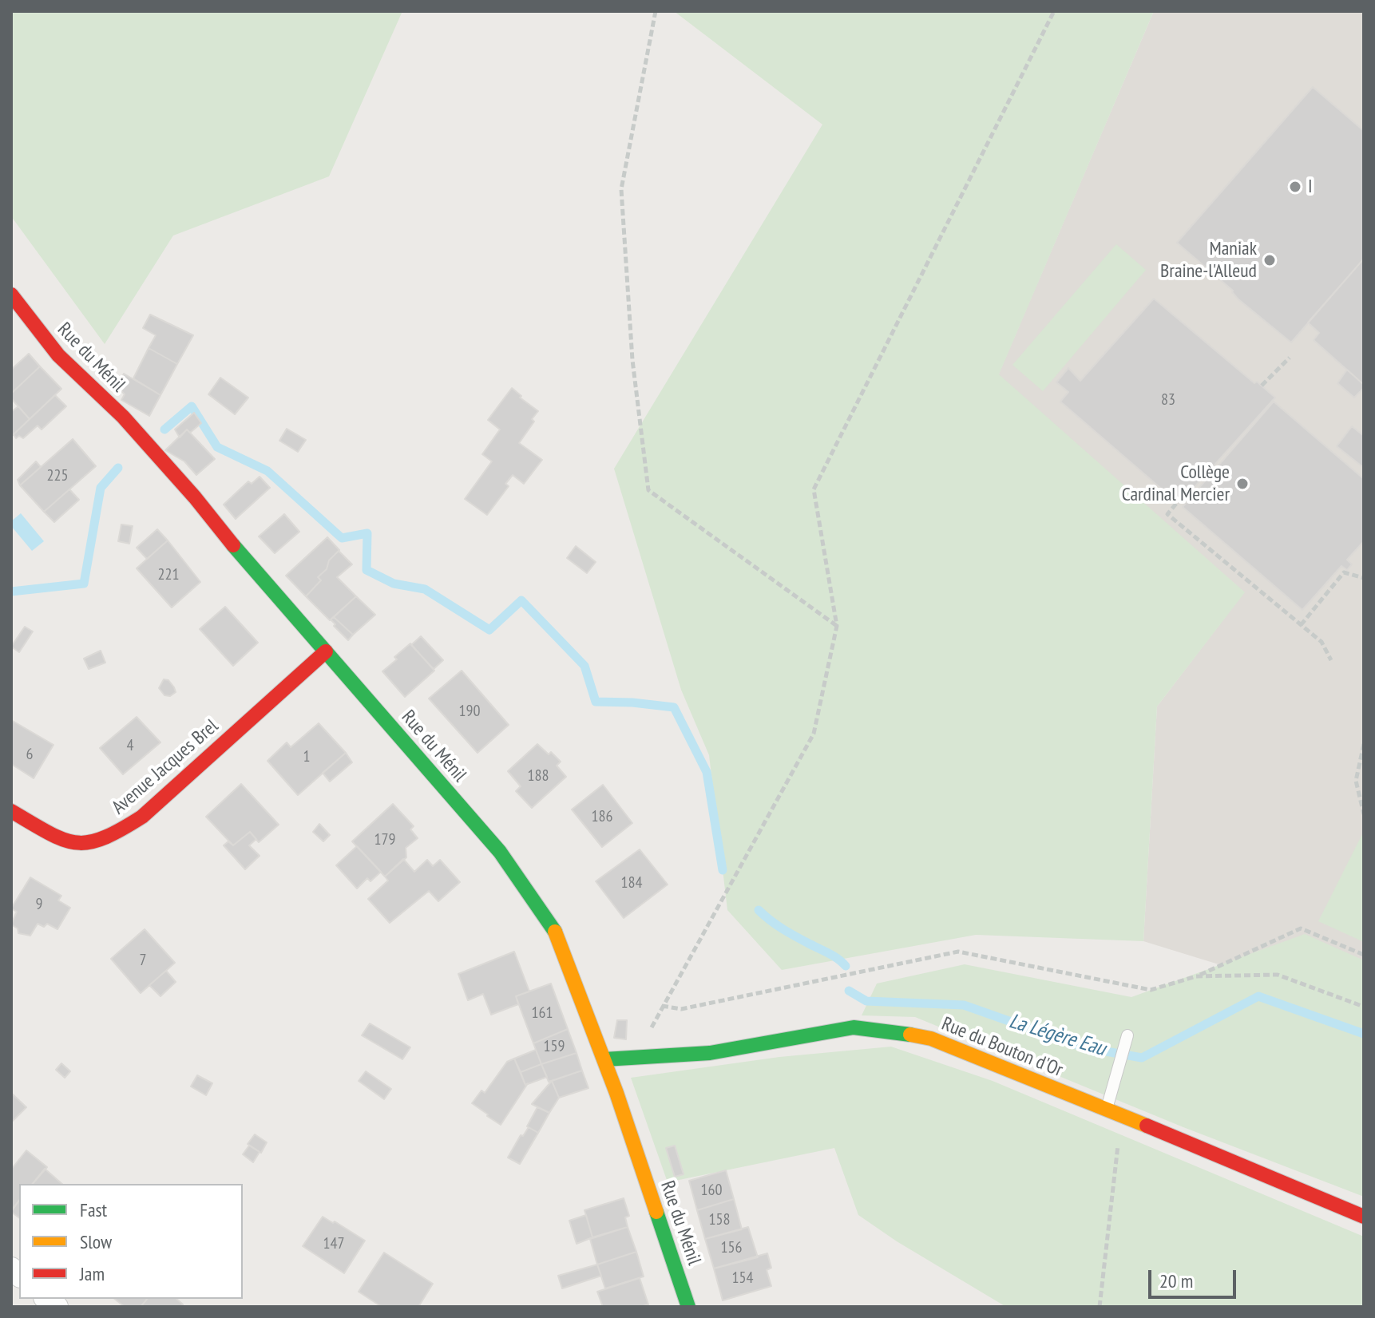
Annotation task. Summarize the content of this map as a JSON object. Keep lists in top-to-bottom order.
{
  "streets": {
    "street": ["Rue du Ménil", "Avenue Jacques Brel", "Rue du Bouton d'Or"]
  },
  "crossings": [
    ["Rue du Ménil", "Avenue Jacques Brel"],
    ["Rue du Ménil", "Rue du Bouton d'Or"]
  ],
  "water": ["La Légère Eau"],
  "places": ["I", "Maniak Braine-l'Alleud", "Collège Cardinal Mercier"],
  "house_numbers": [
    "83",
    "225",
    "221",
    "190",
    "4",
    "6",
    "1",
    "188",
    "186",
    "179",
    "184",
    "9",
    "7",
    "161",
    "159",
    "160",
    "158",
    "147",
    "156",
    "154"
  ],
  "legend": ["Fast", "Slow", "Jam"],
  "scale_bar": "20 m"
}
